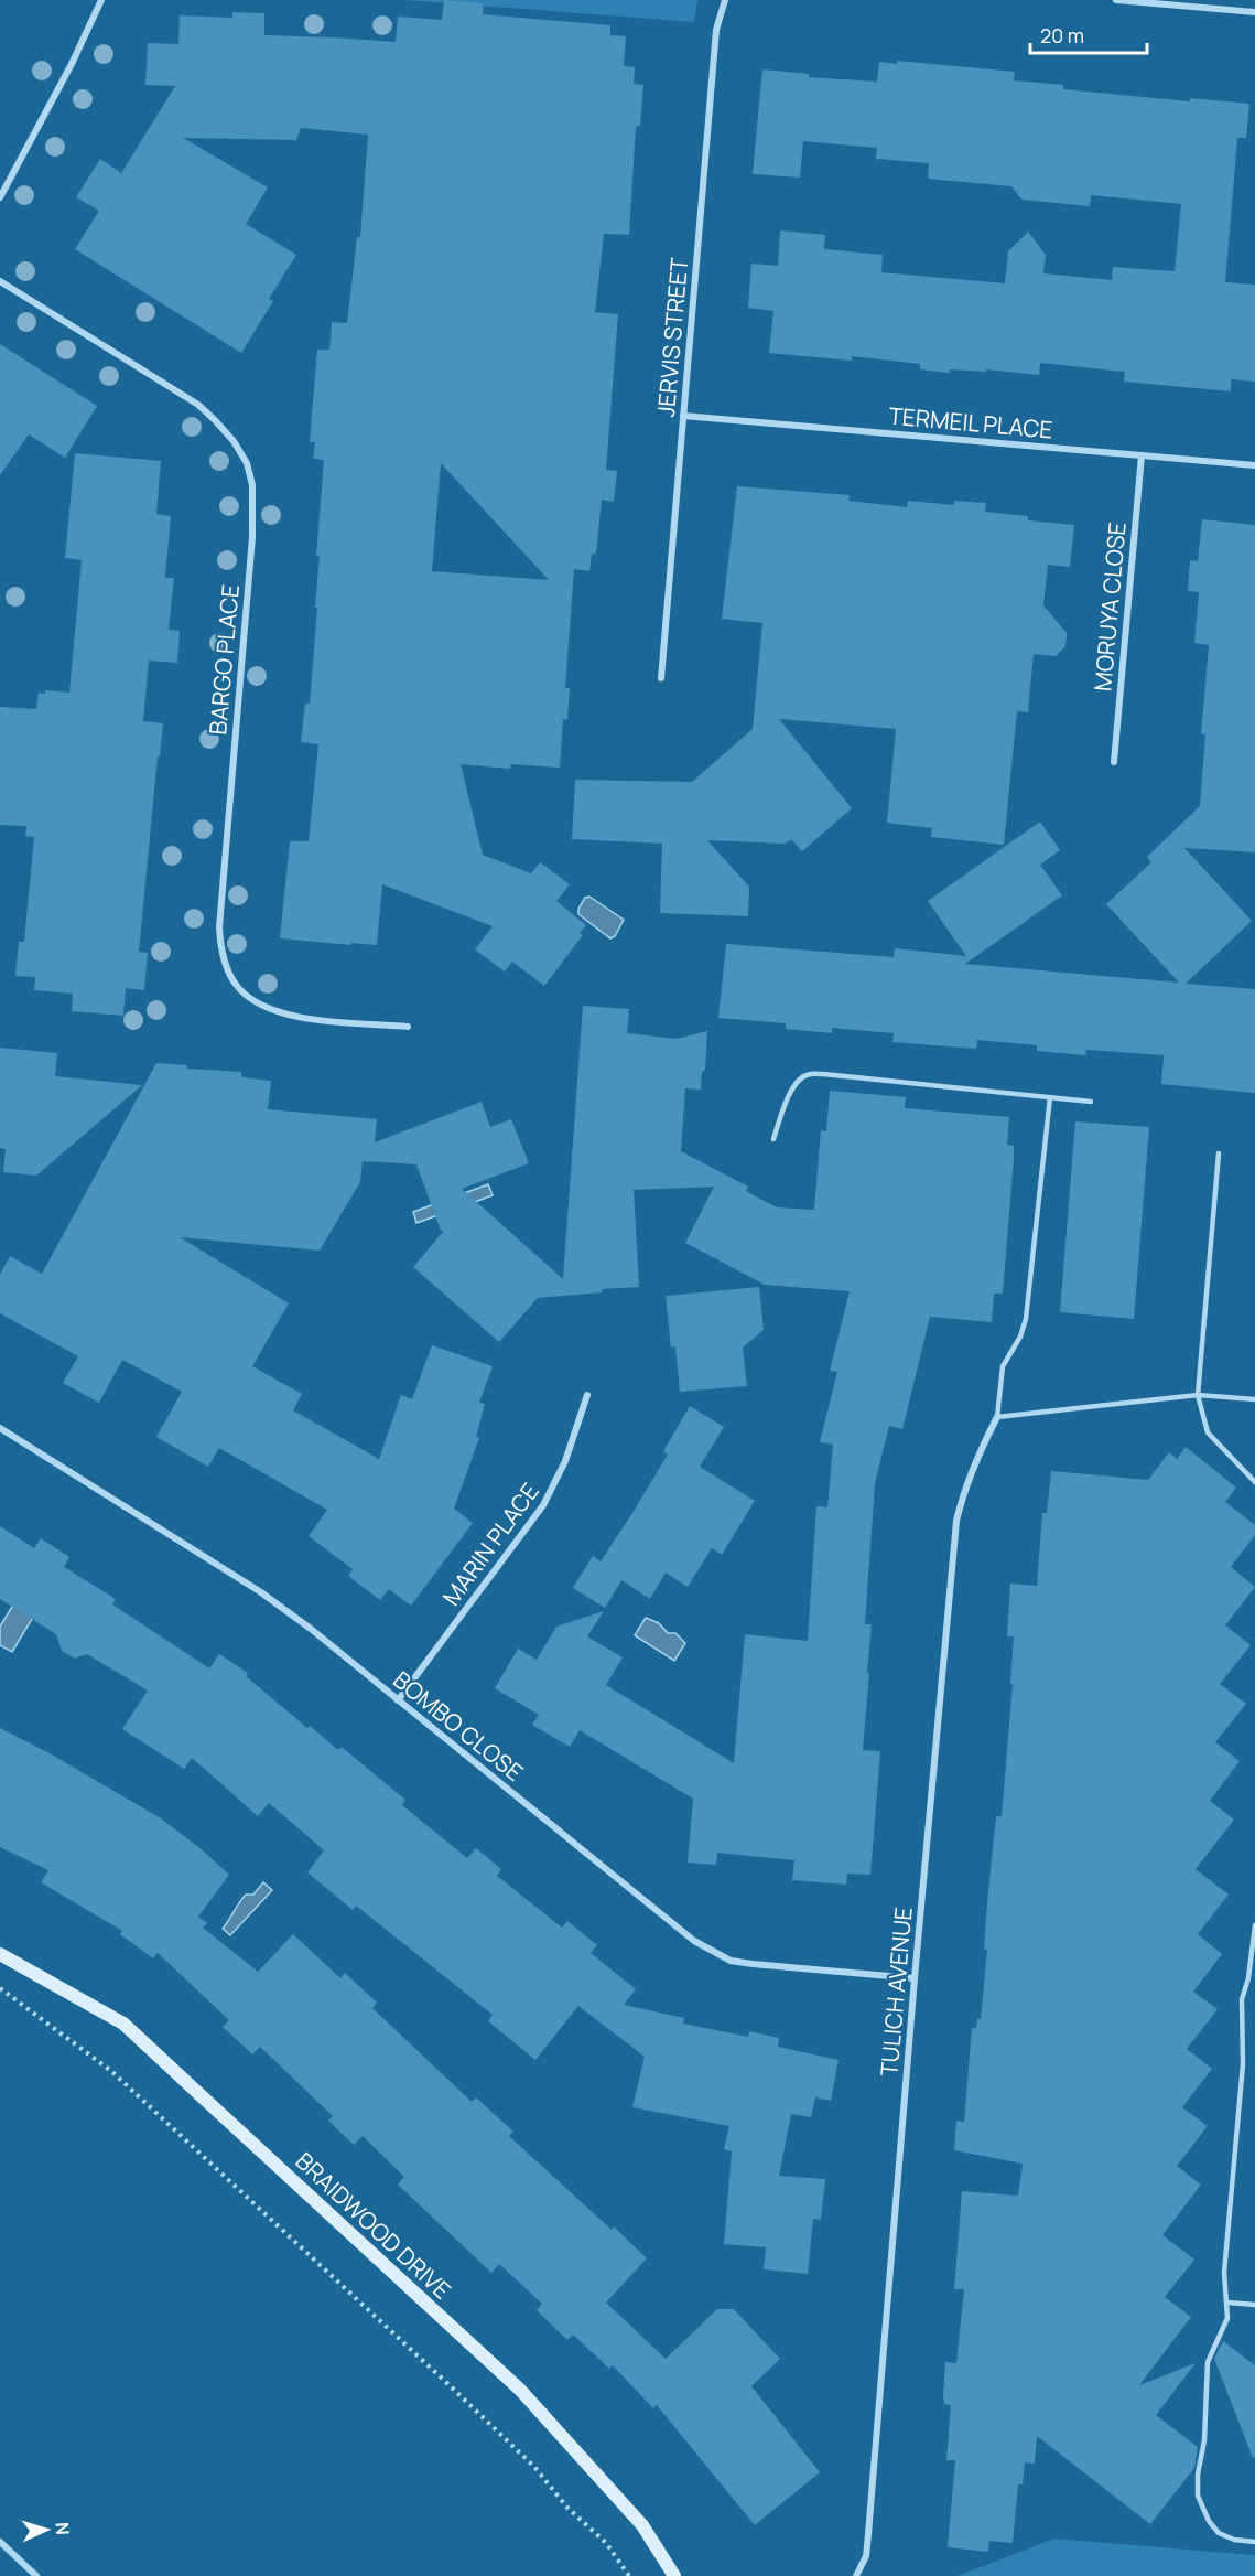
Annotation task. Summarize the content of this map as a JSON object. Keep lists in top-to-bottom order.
{
  "streets": {
    "street": [
      "JERVIS STREET",
      "TERMEIL PLACE",
      "MORUYA CLOSE",
      "BARGO PLACE",
      "MARIN PLACE",
      "BOMBO CLOSE",
      "TULICH AVENUE",
      "BRAIDWOOD DRIVE"
    ]
  },
  "crossings": [
    ["JERVIS STREET", "TERMEIL PLACE"],
    ["TERMEIL PLACE", "MORUYA CLOSE"],
    ["MARIN PLACE", "BOMBO CLOSE"],
    ["BOMBO CLOSE", "TULICH AVENUE"]
  ],
  "scale_bar": "20 m",
  "north": "right"
}
